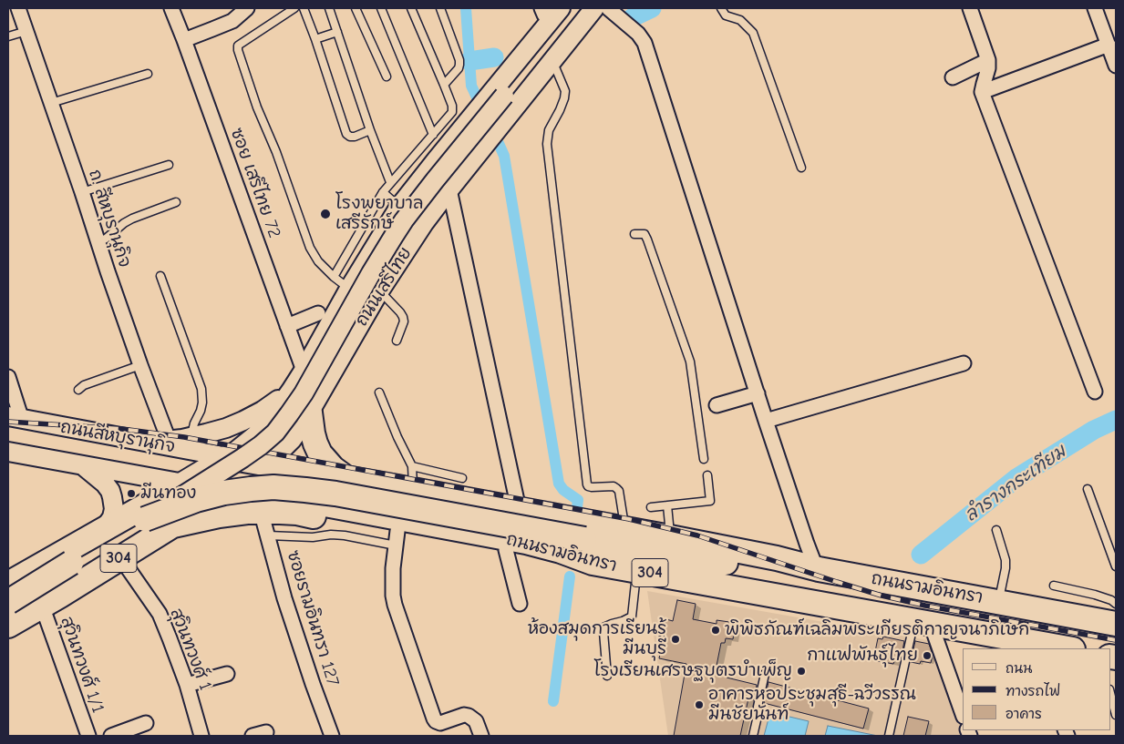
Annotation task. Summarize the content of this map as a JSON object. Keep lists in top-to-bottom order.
{
  "streets": {
    "highway": ["ถนนรามอินทรา", "304"],
    "main road": ["ถนนเสรีไทย", "ถนนสีหบุรานุกิจ"],
    "street": [
      "ซอย เสรีไทย 72",
      "ถ. สีหบุรานุกิจ",
      "ซอยรามอินทรา 127",
      "สุวินทวงศ์ 1",
      "สุวินทวงศ์ 1/1"
    ]
  },
  "crossings": [
    ["ซอย เสรีไทย 72", "ถนนเสรีไทย"],
    ["ถนนเสรีไทย", "ถนนสีหบุรานุกิจ"],
    ["ถนนเสรีไทย", "ถนนรามอินทรา"],
    ["ถนนเสรีไทย", "304"],
    ["ถนนสีหบุรานุกิจ", "ถนนรามอินทรา"],
    ["ถนนสีหบุรานุกิจ", "304"],
    ["ถนนรามอินทรา", "304"],
    ["304", "สุวินทวงศ์ 1"],
    ["304", "สุวินทวงศ์ 1/1"]
  ],
  "water": ["ลำรางกระเทียม"],
  "places": [
    "โรงพยาบาล เสรีรักษ์",
    "มีนทอง",
    "พิพิธภัณฑ์เฉลิมพระเกียรติกาญจนาภิเษก",
    "ห้องสมุดการเรียนรู้ มีนบุรี",
    "กาแฟพันธ์ุไทย",
    "โรงเรียนเศรษฐบุตรบำเพ็ญ",
    "อาคารหอประชุมสุธี-ฉวีวรรณ มีนชัยนันท์"
  ],
  "legend": ["ถนน", "ทางรถไฟ", "อาคาร"]
}
